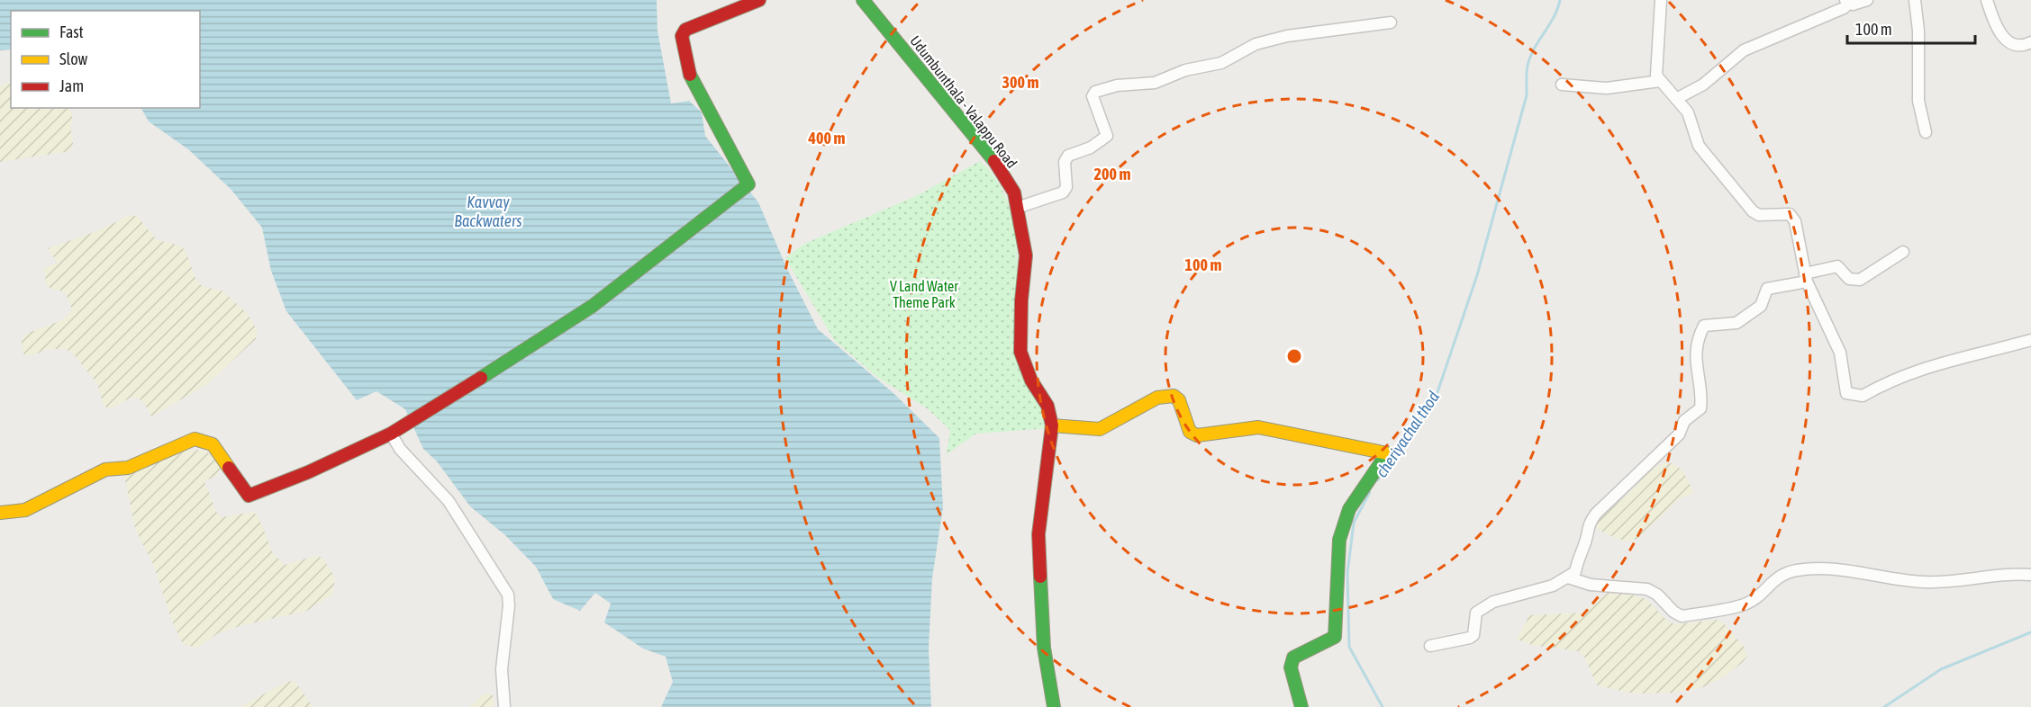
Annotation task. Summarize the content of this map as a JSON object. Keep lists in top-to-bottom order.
{
  "streets": {
    "street": ["Udumbunthala - Valappu Road"]
  },
  "water": ["Kavvay Backwaters", "cheriyachal thod"],
  "parks": ["V Land Water Theme Park"],
  "legend": ["Fast", "Slow", "Jam"],
  "scale_bar": "100 m",
  "rings": [
    "300 m",
    "400 m",
    "200 m",
    "100 m"
  ]
}
